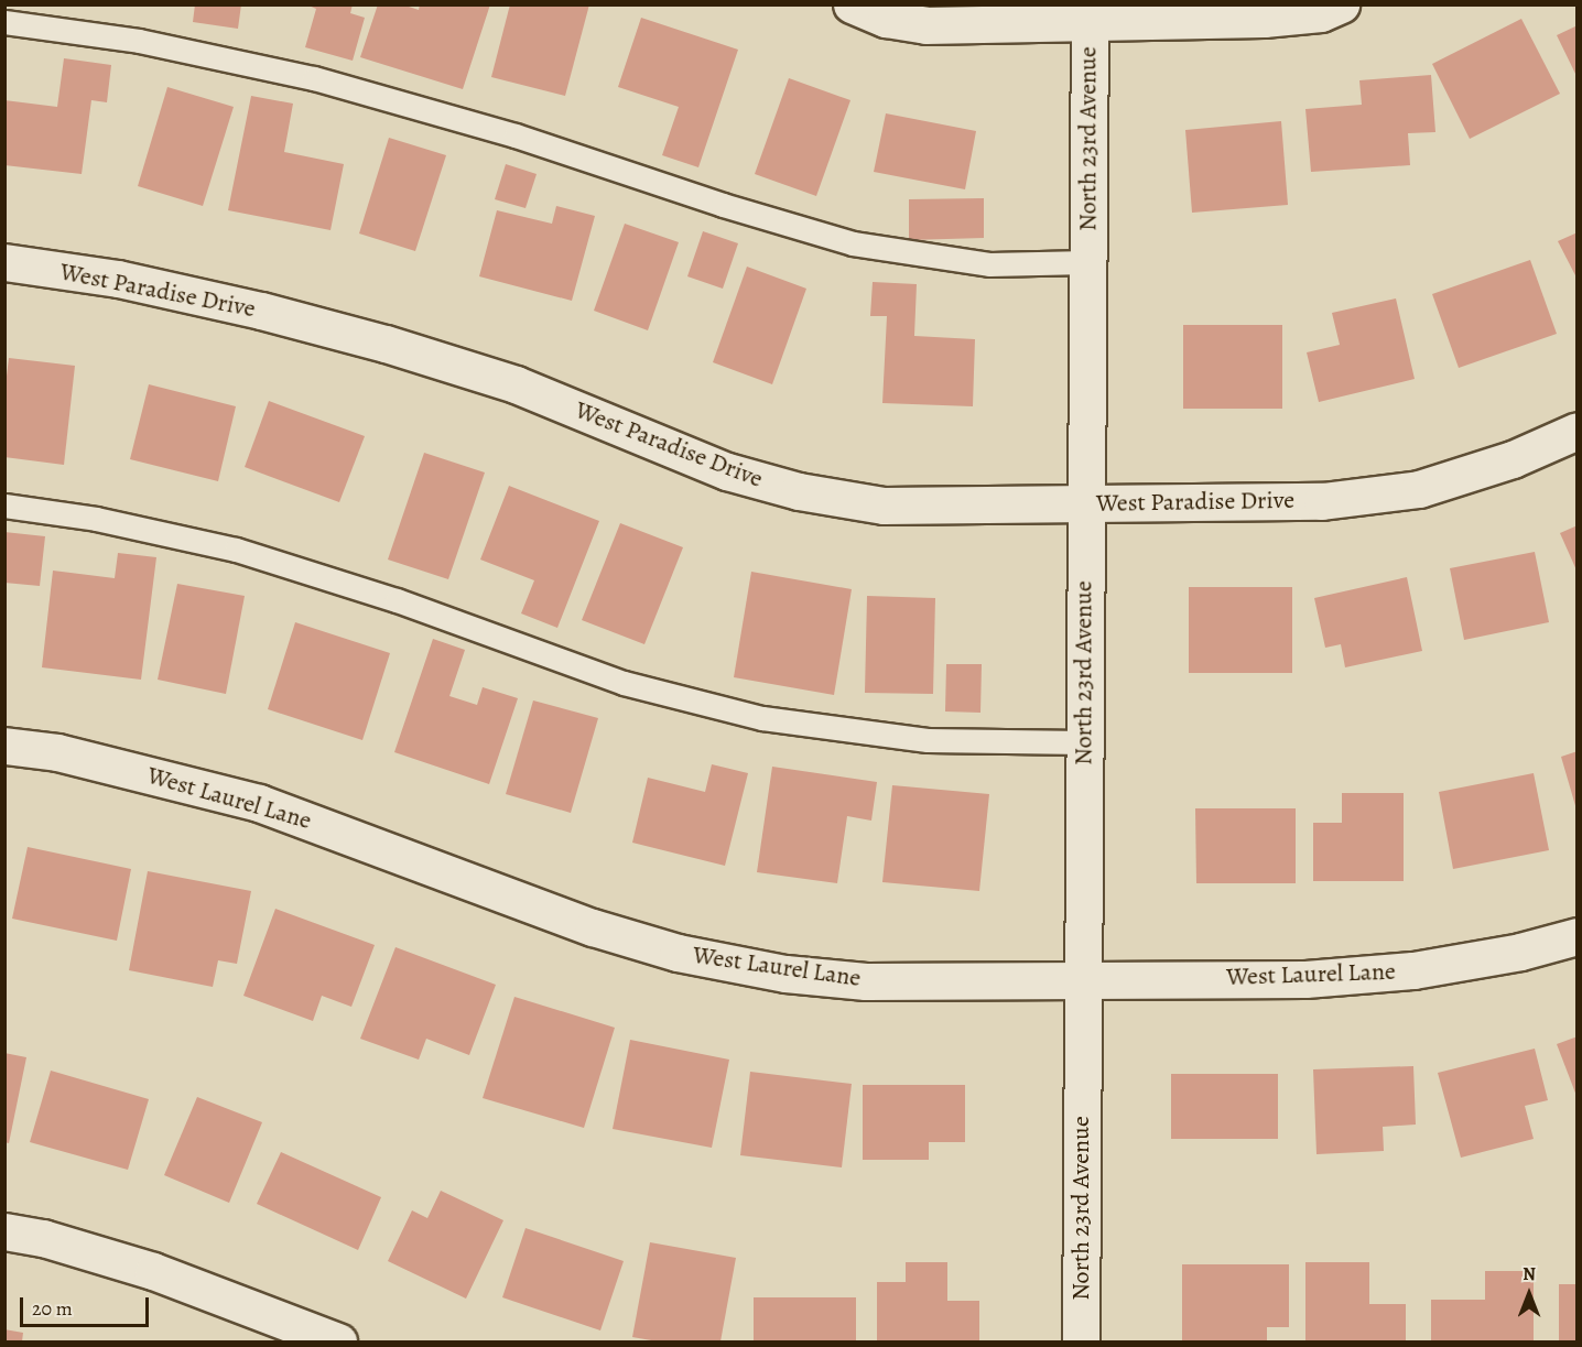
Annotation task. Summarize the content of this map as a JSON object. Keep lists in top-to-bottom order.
{
  "streets": {
    "street": ["North 23rd Avenue", "West Paradise Drive", "West Laurel Lane"]
  },
  "crossings": [
    ["North 23rd Avenue", "West Paradise Drive"],
    ["North 23rd Avenue", "West Laurel Lane"]
  ],
  "scale_bar": "20 m",
  "north": "top"
}
